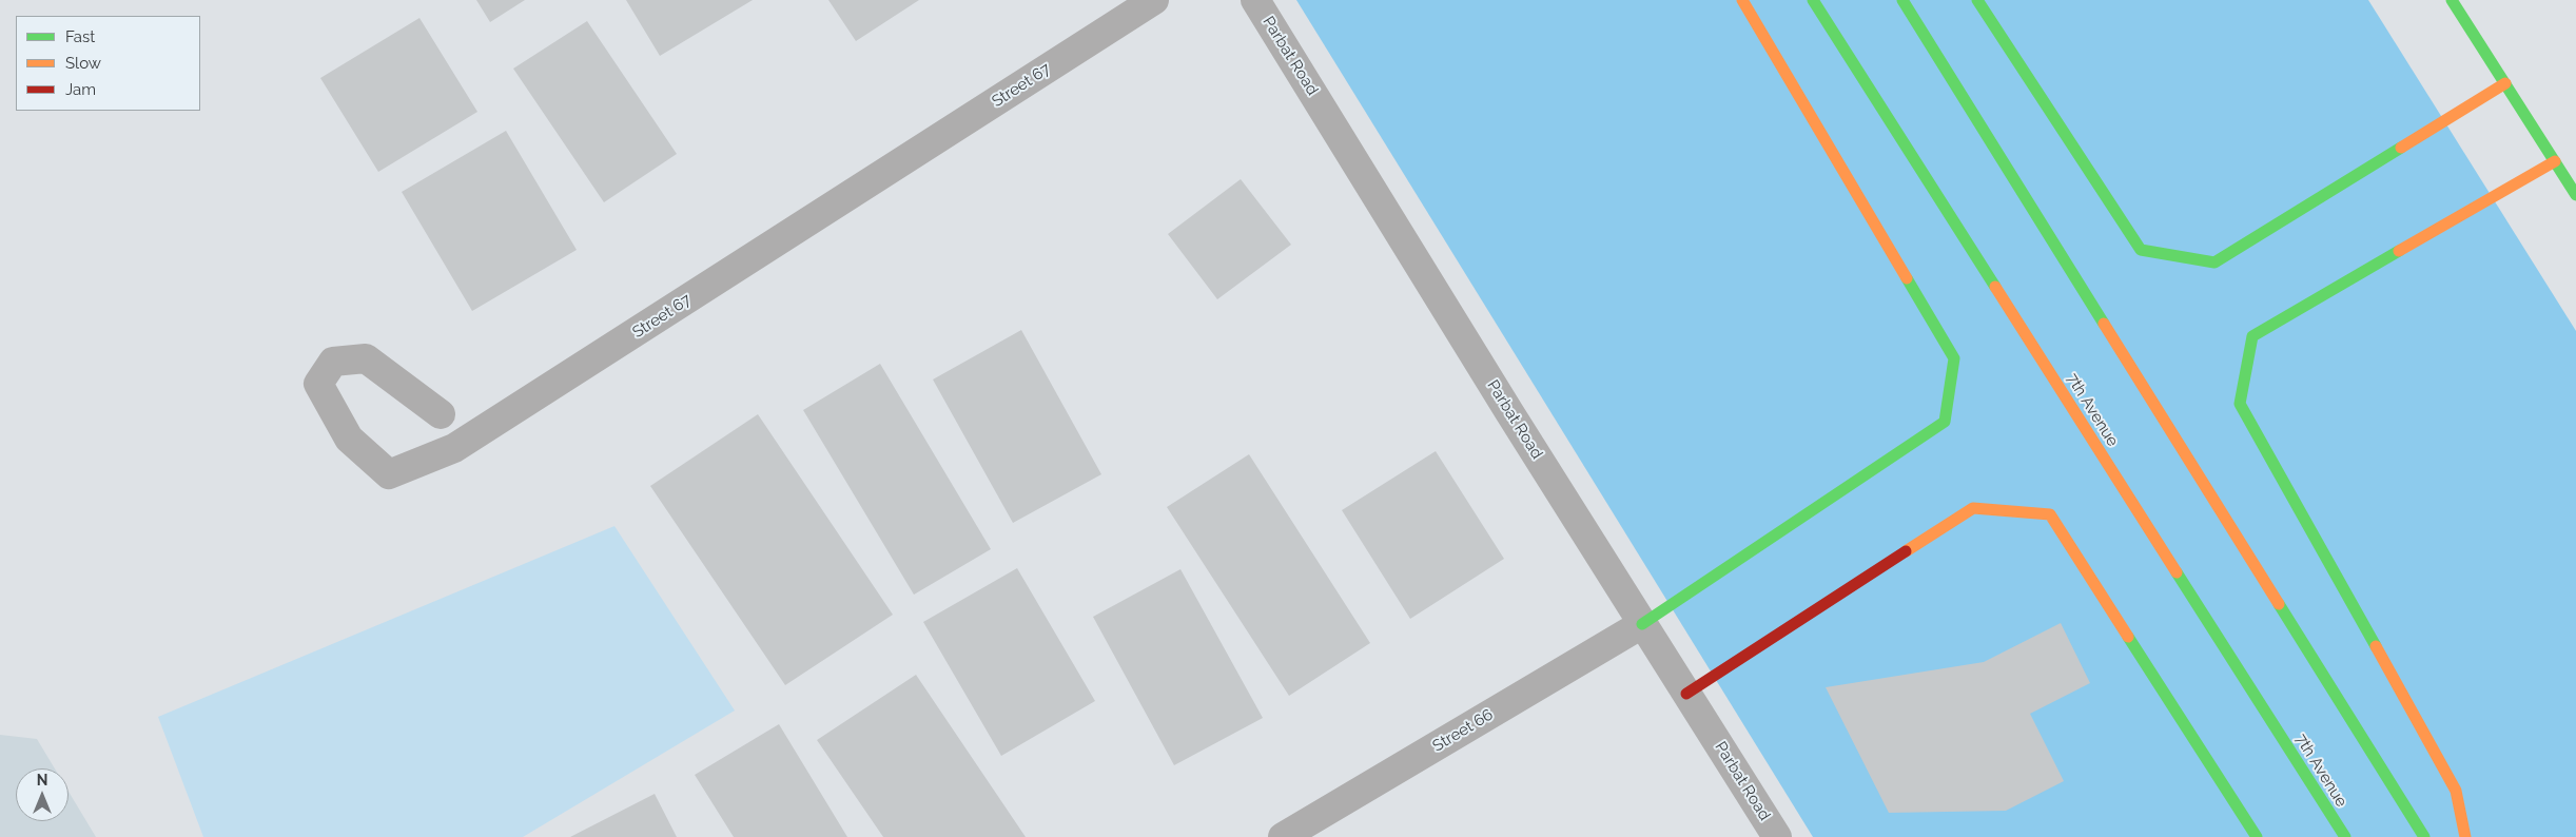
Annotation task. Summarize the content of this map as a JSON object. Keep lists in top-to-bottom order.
{
  "streets": {
    "main road": ["7th Avenue"],
    "street": ["Parbat Road", "Street 67", "Street 66"]
  },
  "crossings": [
    ["Parbat Road", "Street 66"]
  ],
  "legend": ["Fast", "Slow", "Jam"],
  "north": "top"
}
